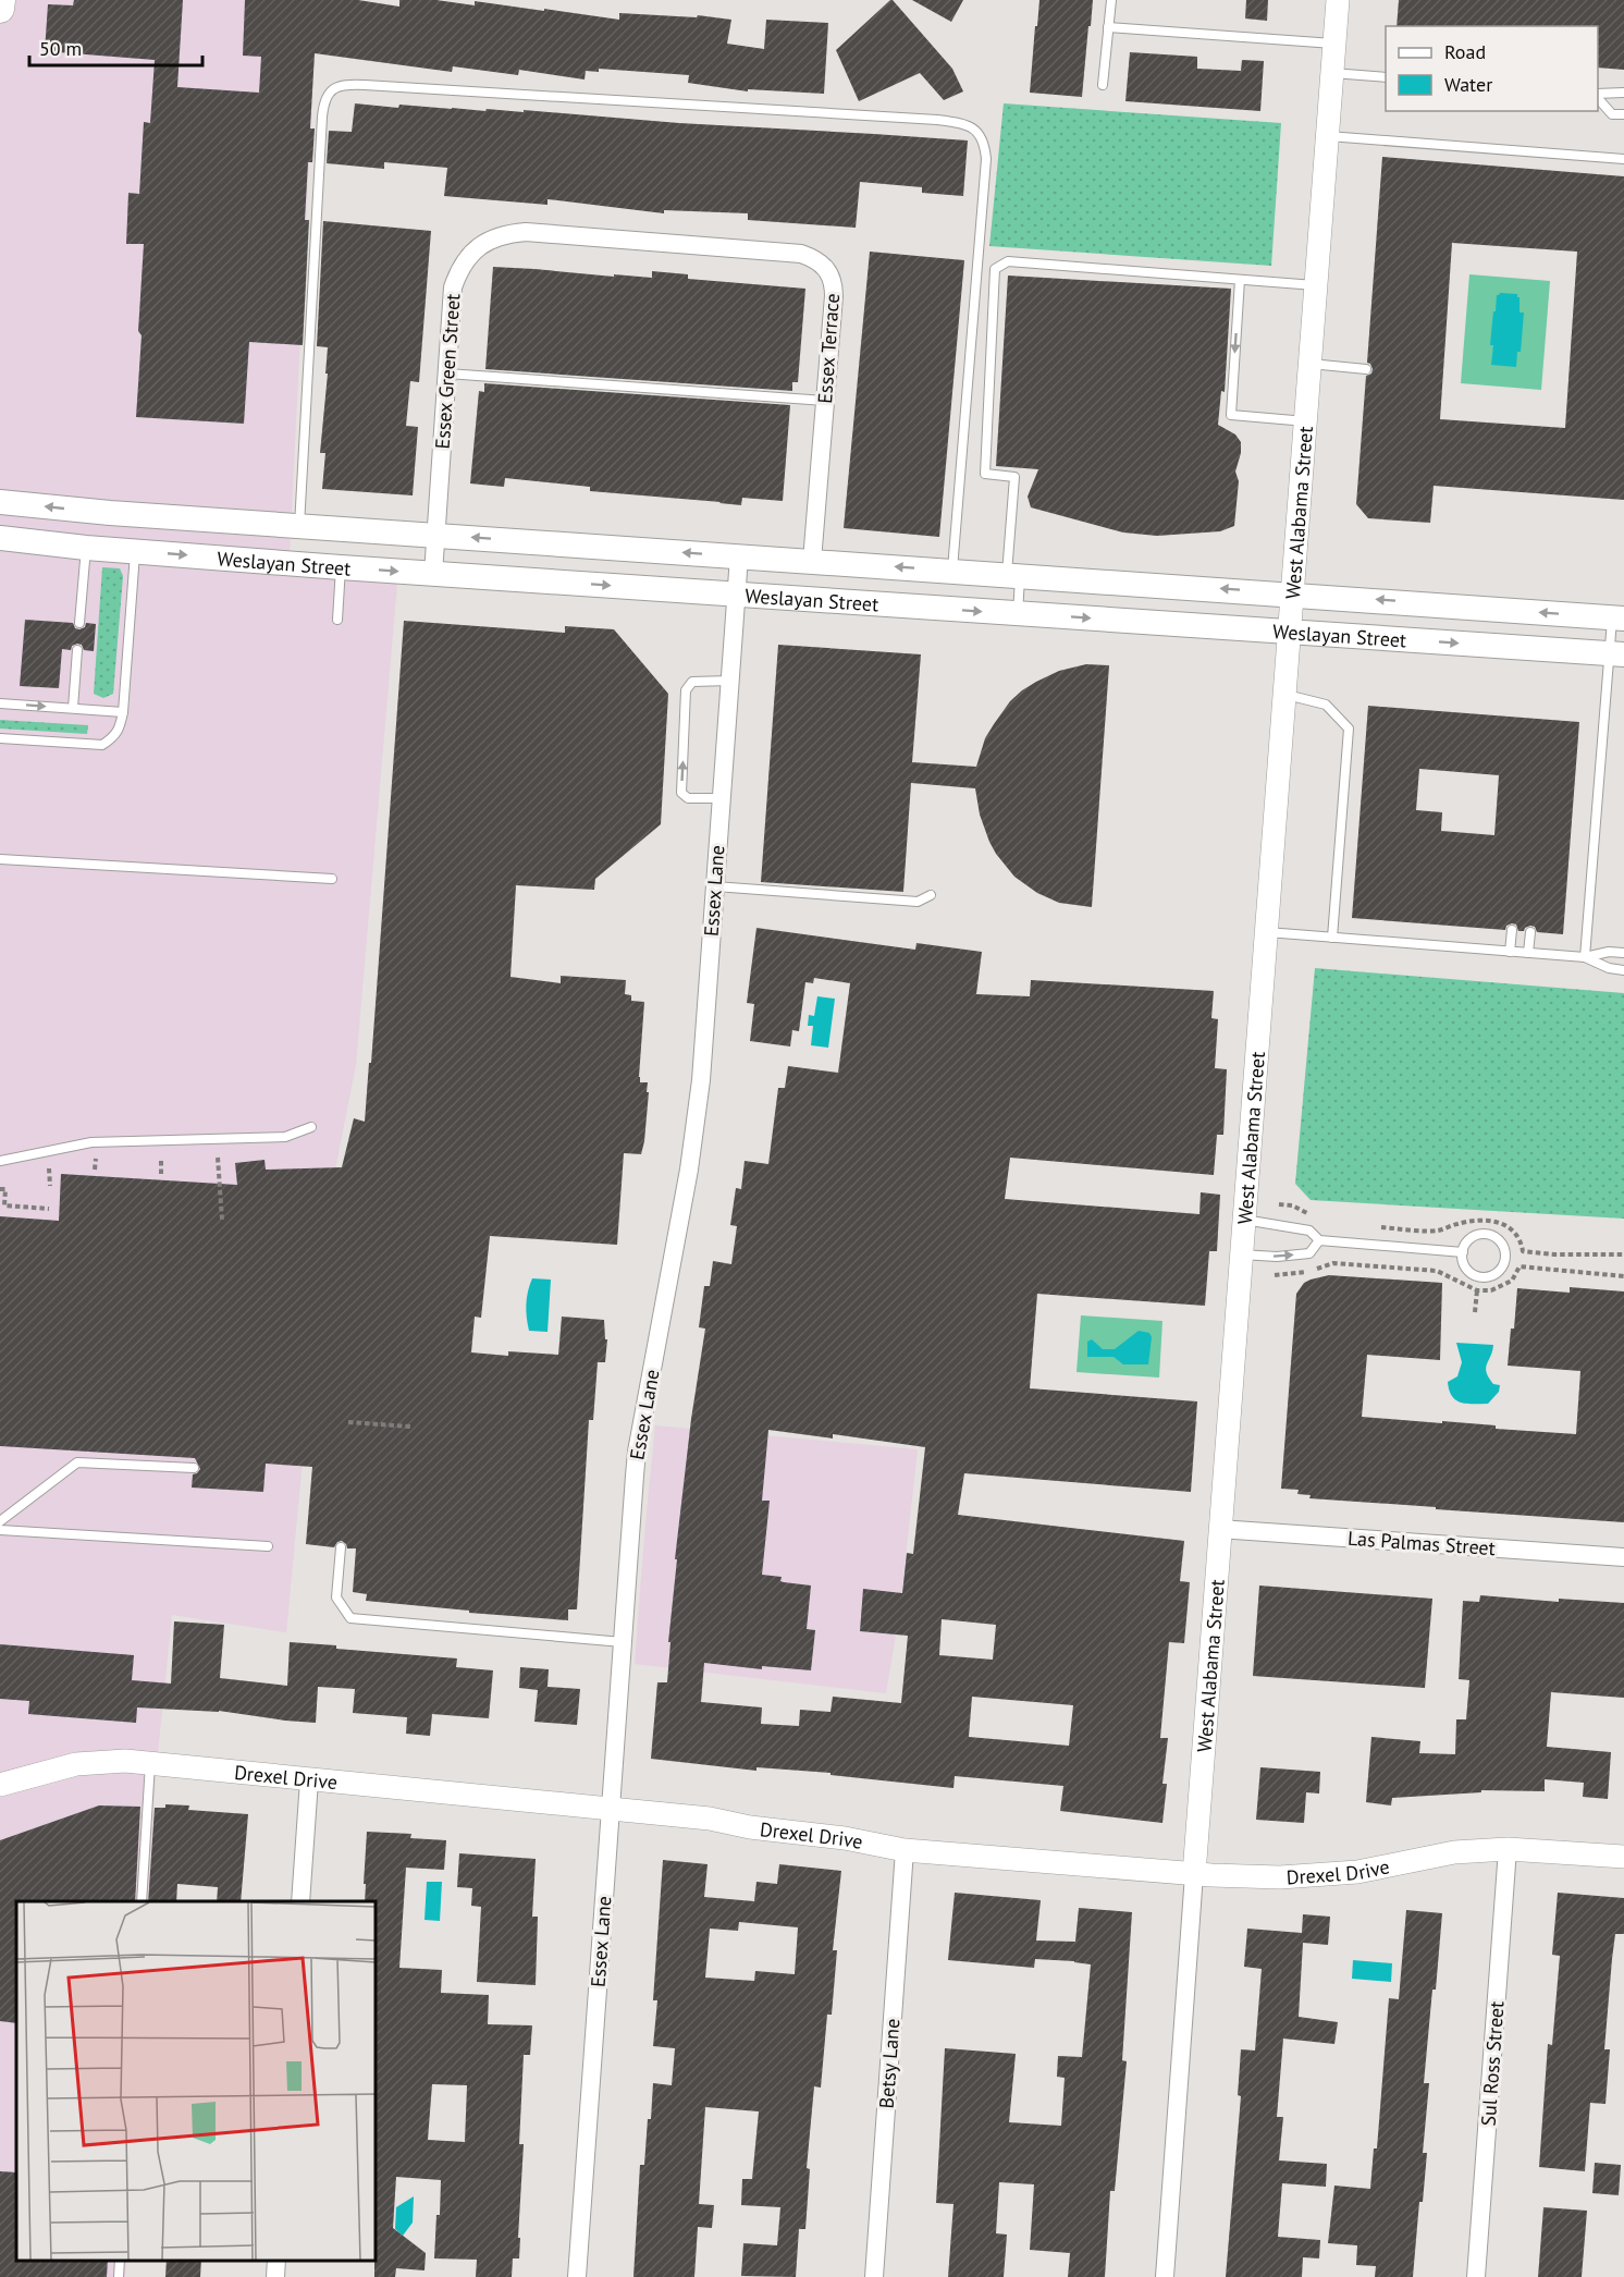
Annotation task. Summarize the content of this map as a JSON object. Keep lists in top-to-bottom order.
{
  "streets": {
    "main road": ["Weslayan Street"],
    "street": [
      "Essex Terrace",
      "Essex Green Street",
      "West Alabama Street",
      "Essex Lane",
      "Las Palmas Street",
      "Drexel Drive",
      "Betsy Lane",
      "Sul Ross Street"
    ]
  },
  "crossings": [
    ["Essex Terrace", "Essex Green Street"],
    ["Essex Terrace", "Weslayan Street"],
    ["Essex Green Street", "Weslayan Street"],
    ["West Alabama Street", "Weslayan Street"],
    ["West Alabama Street", "Las Palmas Street"],
    ["West Alabama Street", "Drexel Drive"],
    ["Weslayan Street", "Essex Lane"],
    ["Essex Lane", "Drexel Drive"],
    ["Drexel Drive", "Betsy Lane"],
    ["Drexel Drive", "Sul Ross Street"]
  ],
  "legend": ["Road", "Water"],
  "scale_bar": "50 m"
}
